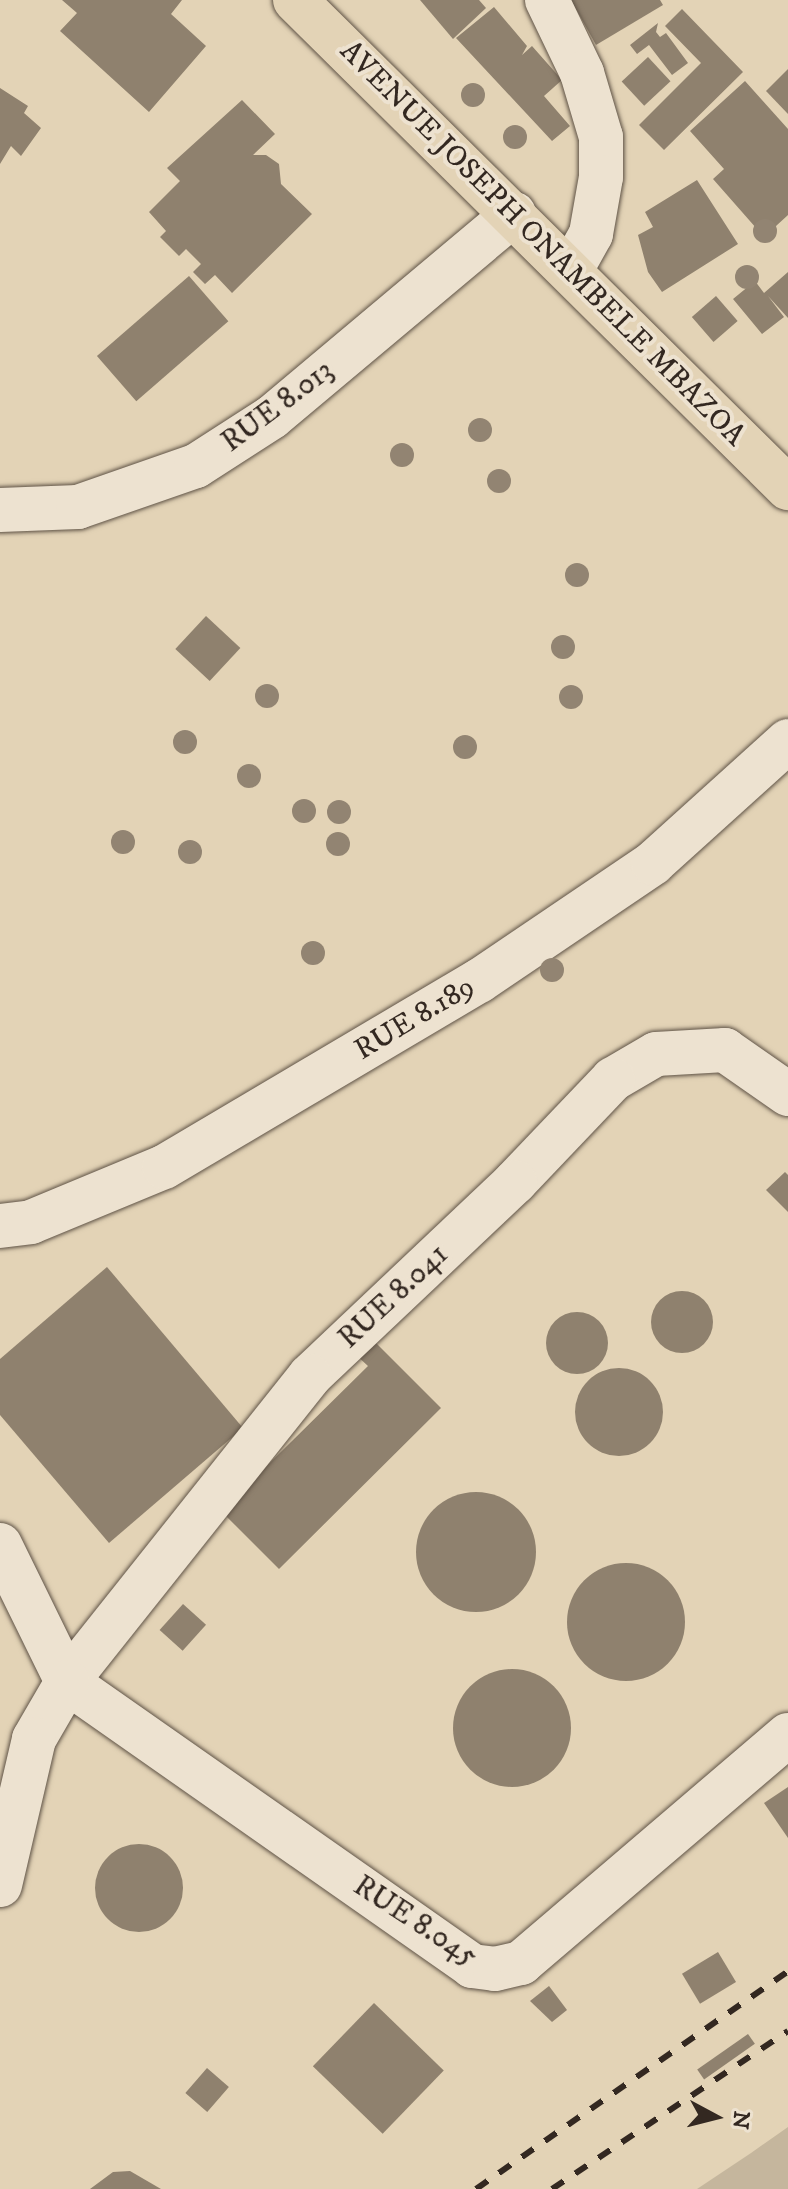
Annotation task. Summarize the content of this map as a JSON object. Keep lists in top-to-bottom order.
{
  "streets": {
    "main road": ["AVENUE JOSEPH ONAMBELE MBAZOA"],
    "street": [
      "RUE 8.013",
      "RUE 8.189",
      "RUE 8.041",
      "RUE 8.045"
    ]
  },
  "crossings": [
    ["AVENUE JOSEPH ONAMBELE MBAZOA", "RUE 8.013"],
    ["RUE 8.041", "RUE 8.045"]
  ],
  "north": "right"
}
